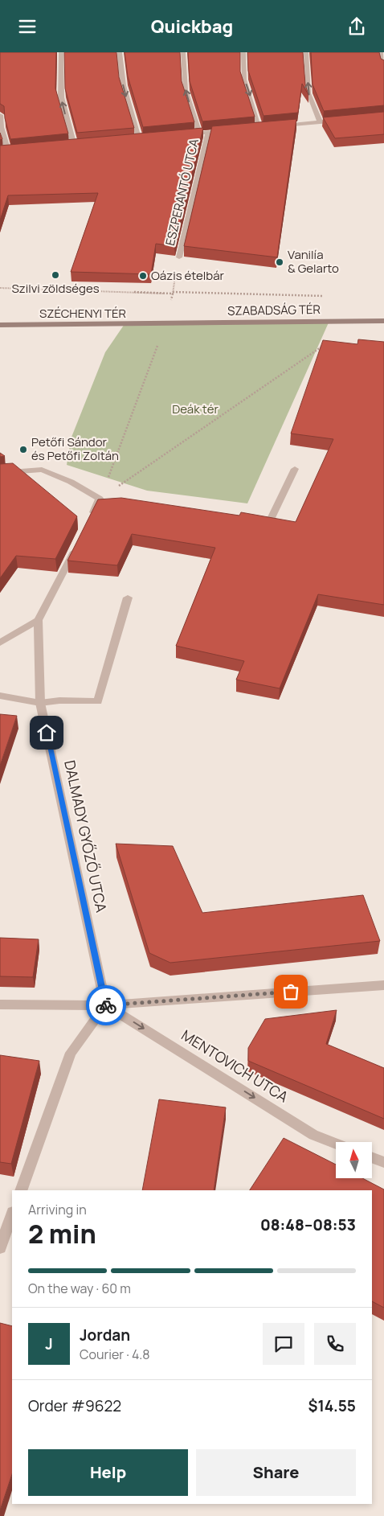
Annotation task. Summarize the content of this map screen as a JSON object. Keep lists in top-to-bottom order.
{
  "streets": {
    "main road": ["SZABADSÁG TÉR", "SZÉCHENYI TÉR"],
    "street": ["ESZPERANTÓ UTCA", "DALMADY GYŐZŐ UTCA", "MENTOVICH UTCA"]
  },
  "crossings": [
    ["SZABADSÁG TÉR", "SZÉCHENYI TÉR"],
    ["DALMADY GYŐZŐ UTCA", "MENTOVICH UTCA"]
  ],
  "one_way": ["MENTOVICH UTCA"],
  "parks": ["Deák tér"],
  "places": [
    "Vanilía & Gelarto",
    "Szilvi zöldséges",
    "Oázis ételbár",
    "Petőfi Sándor és Petőfi Zoltán"
  ],
  "north": "top",
  "page": {
    "header": "Quickbag",
    "heading": ["2 min", "Arriving in", "08:48–08:53"],
    "panel": [
      "Jordan",
      "Courier · 4.8",
      "Order #9622",
      "$14.55"
    ],
    "bar": "On the way · 60 m",
    "round": "J",
    "buttons": ["Help", "Share"]
  }
}
